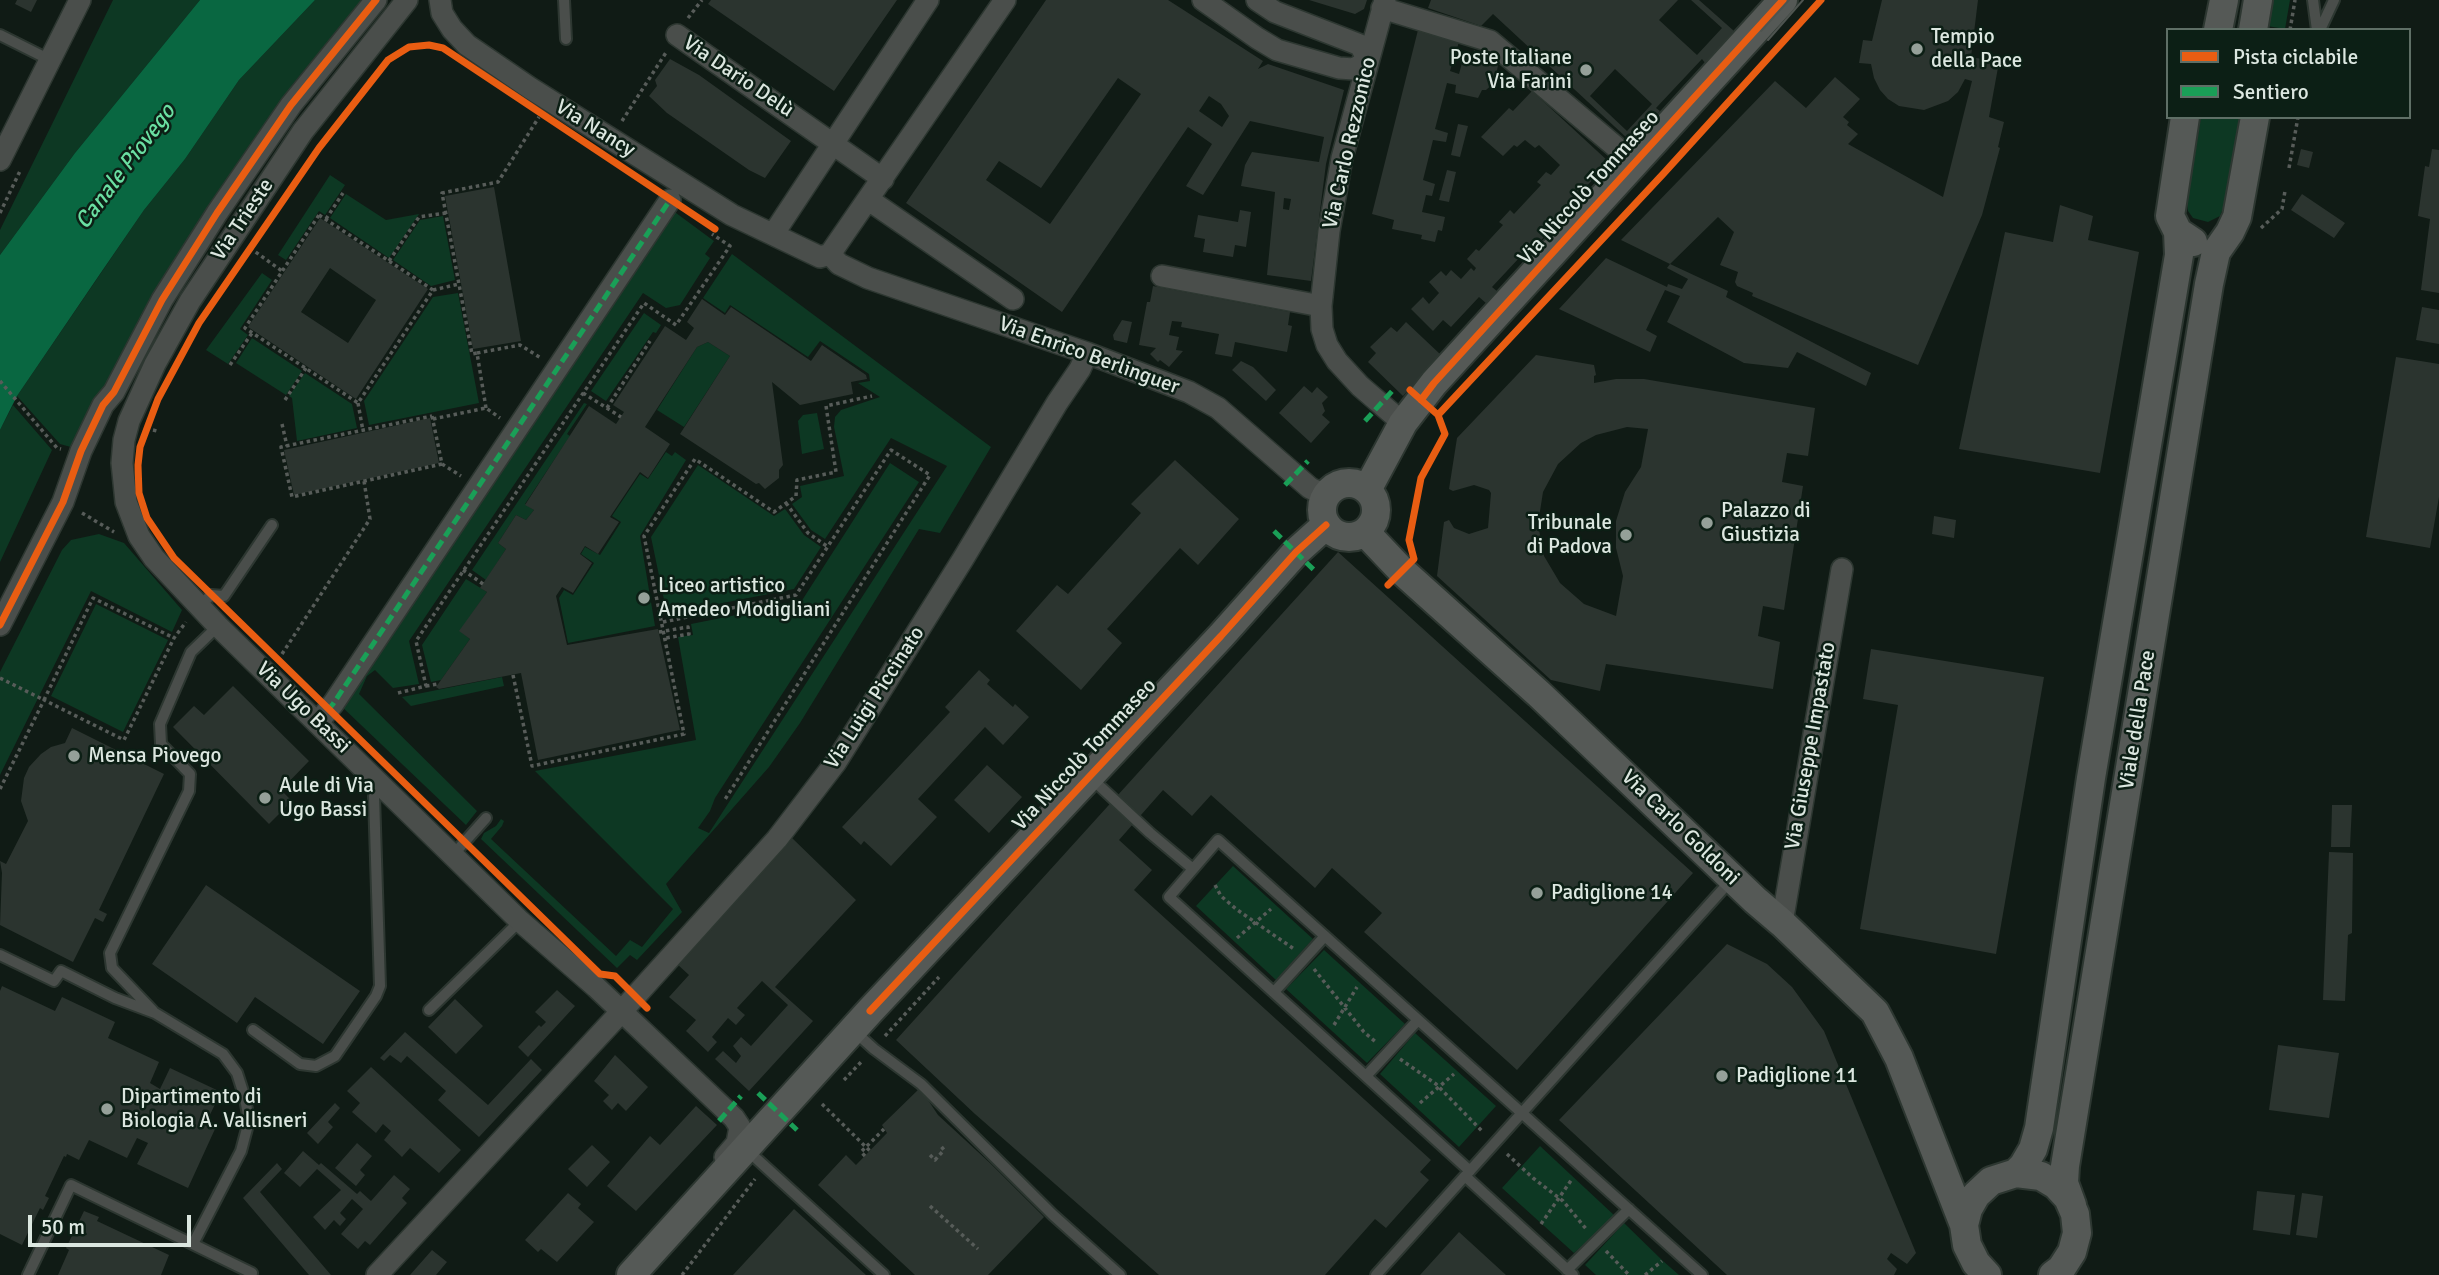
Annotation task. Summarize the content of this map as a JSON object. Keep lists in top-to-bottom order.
{
  "streets": {
    "street": [
      "Via Dario Delù",
      "Via Nancy",
      "Via Carlo Rezzonico",
      "Via Niccolò Tommaseo",
      "Via Trieste",
      "Via Enrico Berlinguer",
      "Via Luigi Piccinato",
      "Via Ugo Bassi",
      "Viale della Pace",
      "Via Giuseppe Impastato",
      "Via Carlo Goldoni"
    ]
  },
  "crossings": [
    ["Via Nancy", "Via Enrico Berlinguer"],
    ["Via Carlo Rezzonico", "Via Niccolò Tommaseo"],
    ["Via Niccolò Tommaseo", "Via Enrico Berlinguer"],
    ["Via Niccolò Tommaseo", "Via Ugo Bassi"],
    ["Via Niccolò Tommaseo", "Via Carlo Goldoni"],
    ["Via Trieste", "Via Ugo Bassi"],
    ["Via Enrico Berlinguer", "Via Luigi Piccinato"],
    ["Via Enrico Berlinguer", "Via Carlo Goldoni"],
    ["Via Luigi Piccinato", "Via Ugo Bassi"],
    ["Via Giuseppe Impastato", "Via Carlo Goldoni"]
  ],
  "water": ["Canale Piovego"],
  "places": [
    "Tempio della Pace",
    "Poste Italiane Via Farini",
    "Palazzo di Giustizia",
    "Tribunale di Padova",
    "Liceo artistico Amedeo Modigliani",
    "Mensa Piovego",
    "Aule di Via Ugo Bassi",
    "Padiglione 14",
    "Padiglione 11",
    "Dipartimento di Biologia A. Vallisneri"
  ],
  "legend": ["Pista ciclabile", "Sentiero"],
  "scale_bar": "50 m"
}
